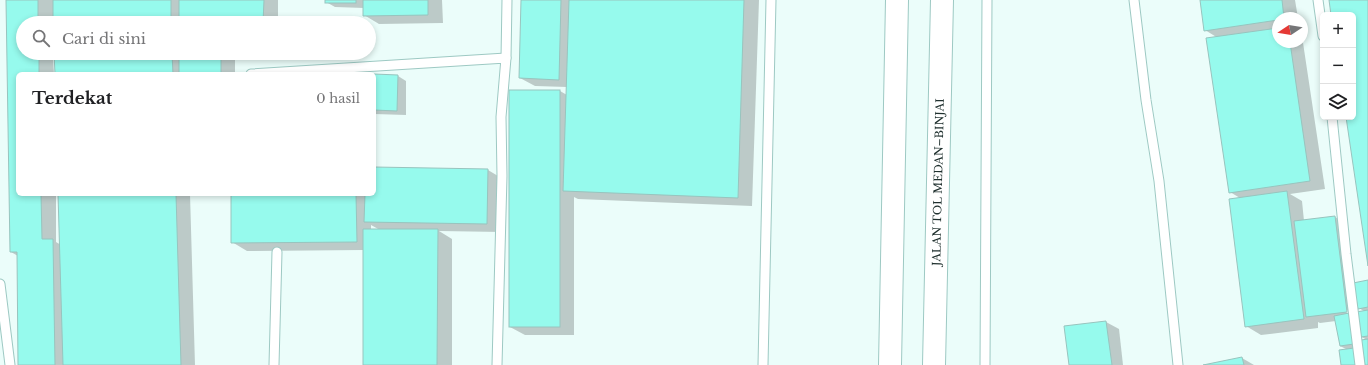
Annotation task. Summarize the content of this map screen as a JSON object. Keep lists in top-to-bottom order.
{
  "streets": {
    "highway": ["JALAN TOL MEDAN–BINJAI"]
  },
  "north": "left",
  "page": {
    "map_buttons": ["+", "−"],
    "search": "Cari di sini",
    "heading": ["Terdekat", "0 hasil"]
  }
}
